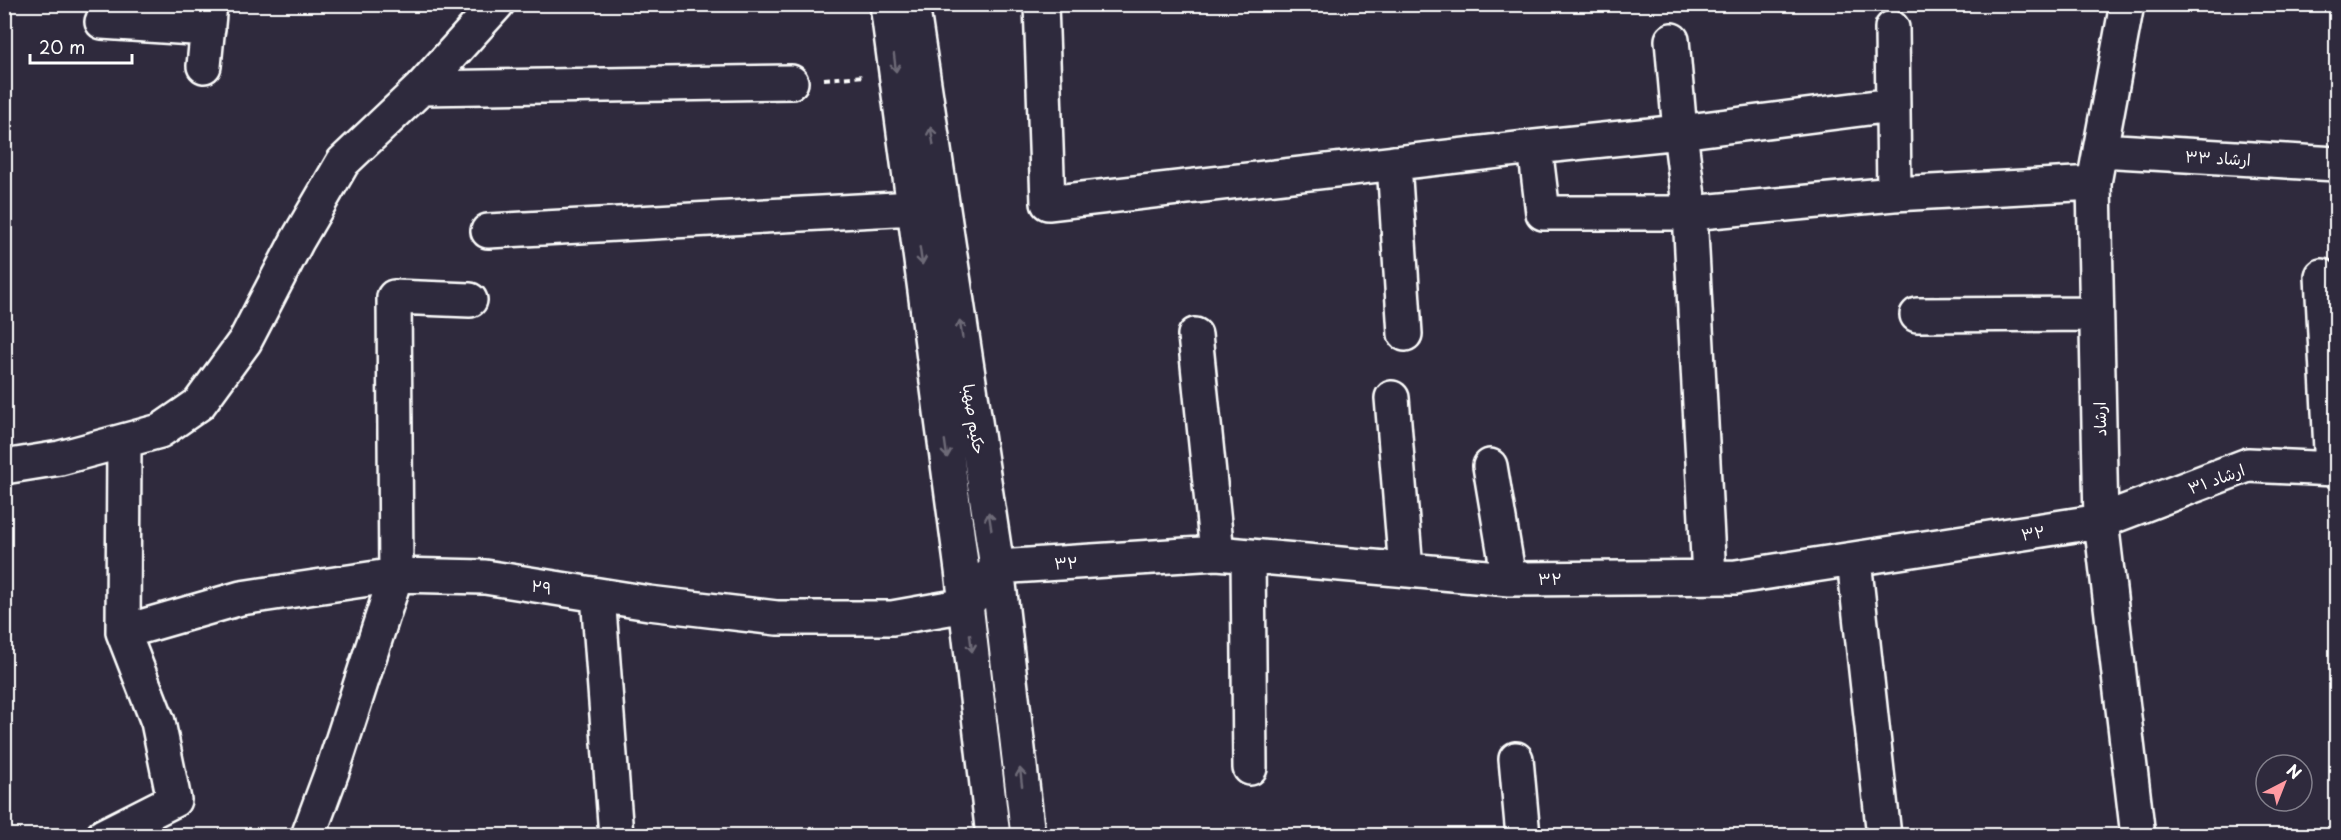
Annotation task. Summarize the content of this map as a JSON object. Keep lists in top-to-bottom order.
{
  "streets": {
    "street": [
      "ارشاد ۳۳",
      "حکیم صهبا",
      "ارشاد",
      "ارشاد ۳۱",
      "۳۲",
      "۲۹"
    ]
  },
  "crossings": [
    ["ارشاد ۳۳", "ارشاد"],
    ["حکیم صهبا", "۳۲"],
    ["حکیم صهبا", "۲۹"],
    ["ارشاد", "ارشاد ۳۱"],
    ["ارشاد", "۳۲"],
    ["ارشاد ۳۱", "۳۲"]
  ],
  "scale_bar": "20 m",
  "north": "top right"
}
